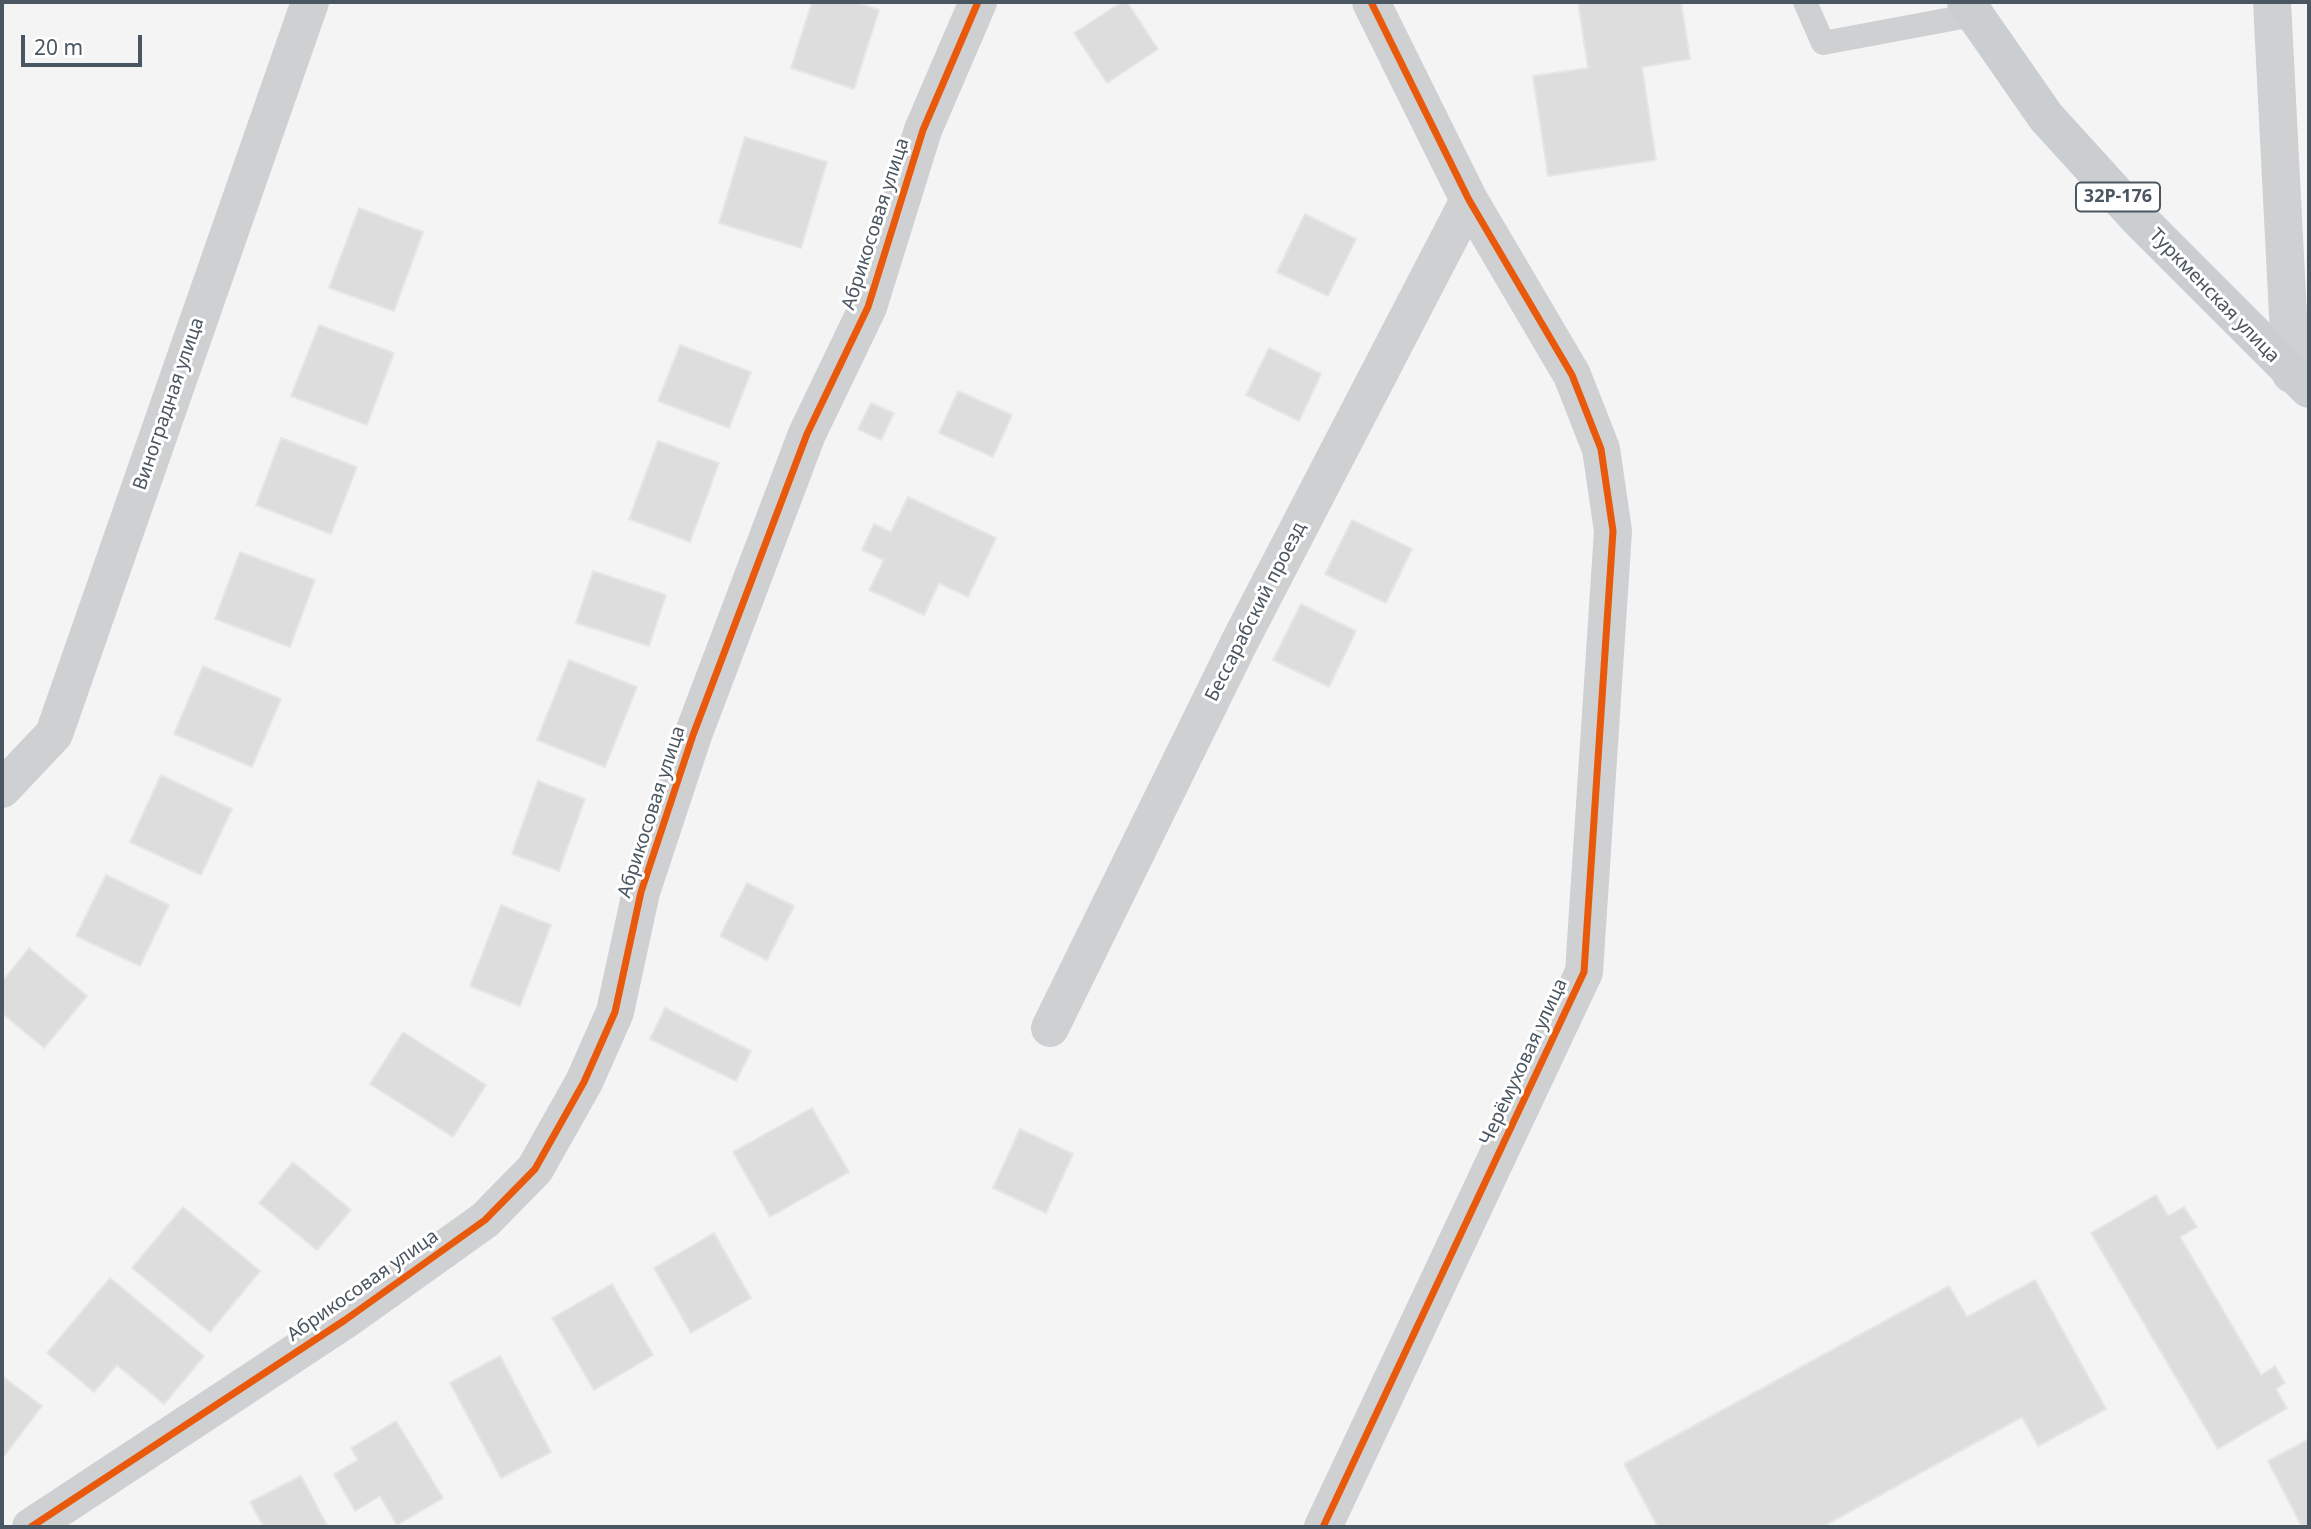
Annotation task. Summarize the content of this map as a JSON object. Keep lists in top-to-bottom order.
{
  "streets": {
    "main road": ["32Р-176", "Туркменская улица"],
    "street": [
      "Абрикосовая улица",
      "Виноградная улица",
      "Бессарабский проезд",
      "Черёмуховая улица"
    ]
  },
  "crossings": [
    ["Бессарабский проезд", "Черёмуховая улица"]
  ],
  "scale_bar": "20 m"
}
